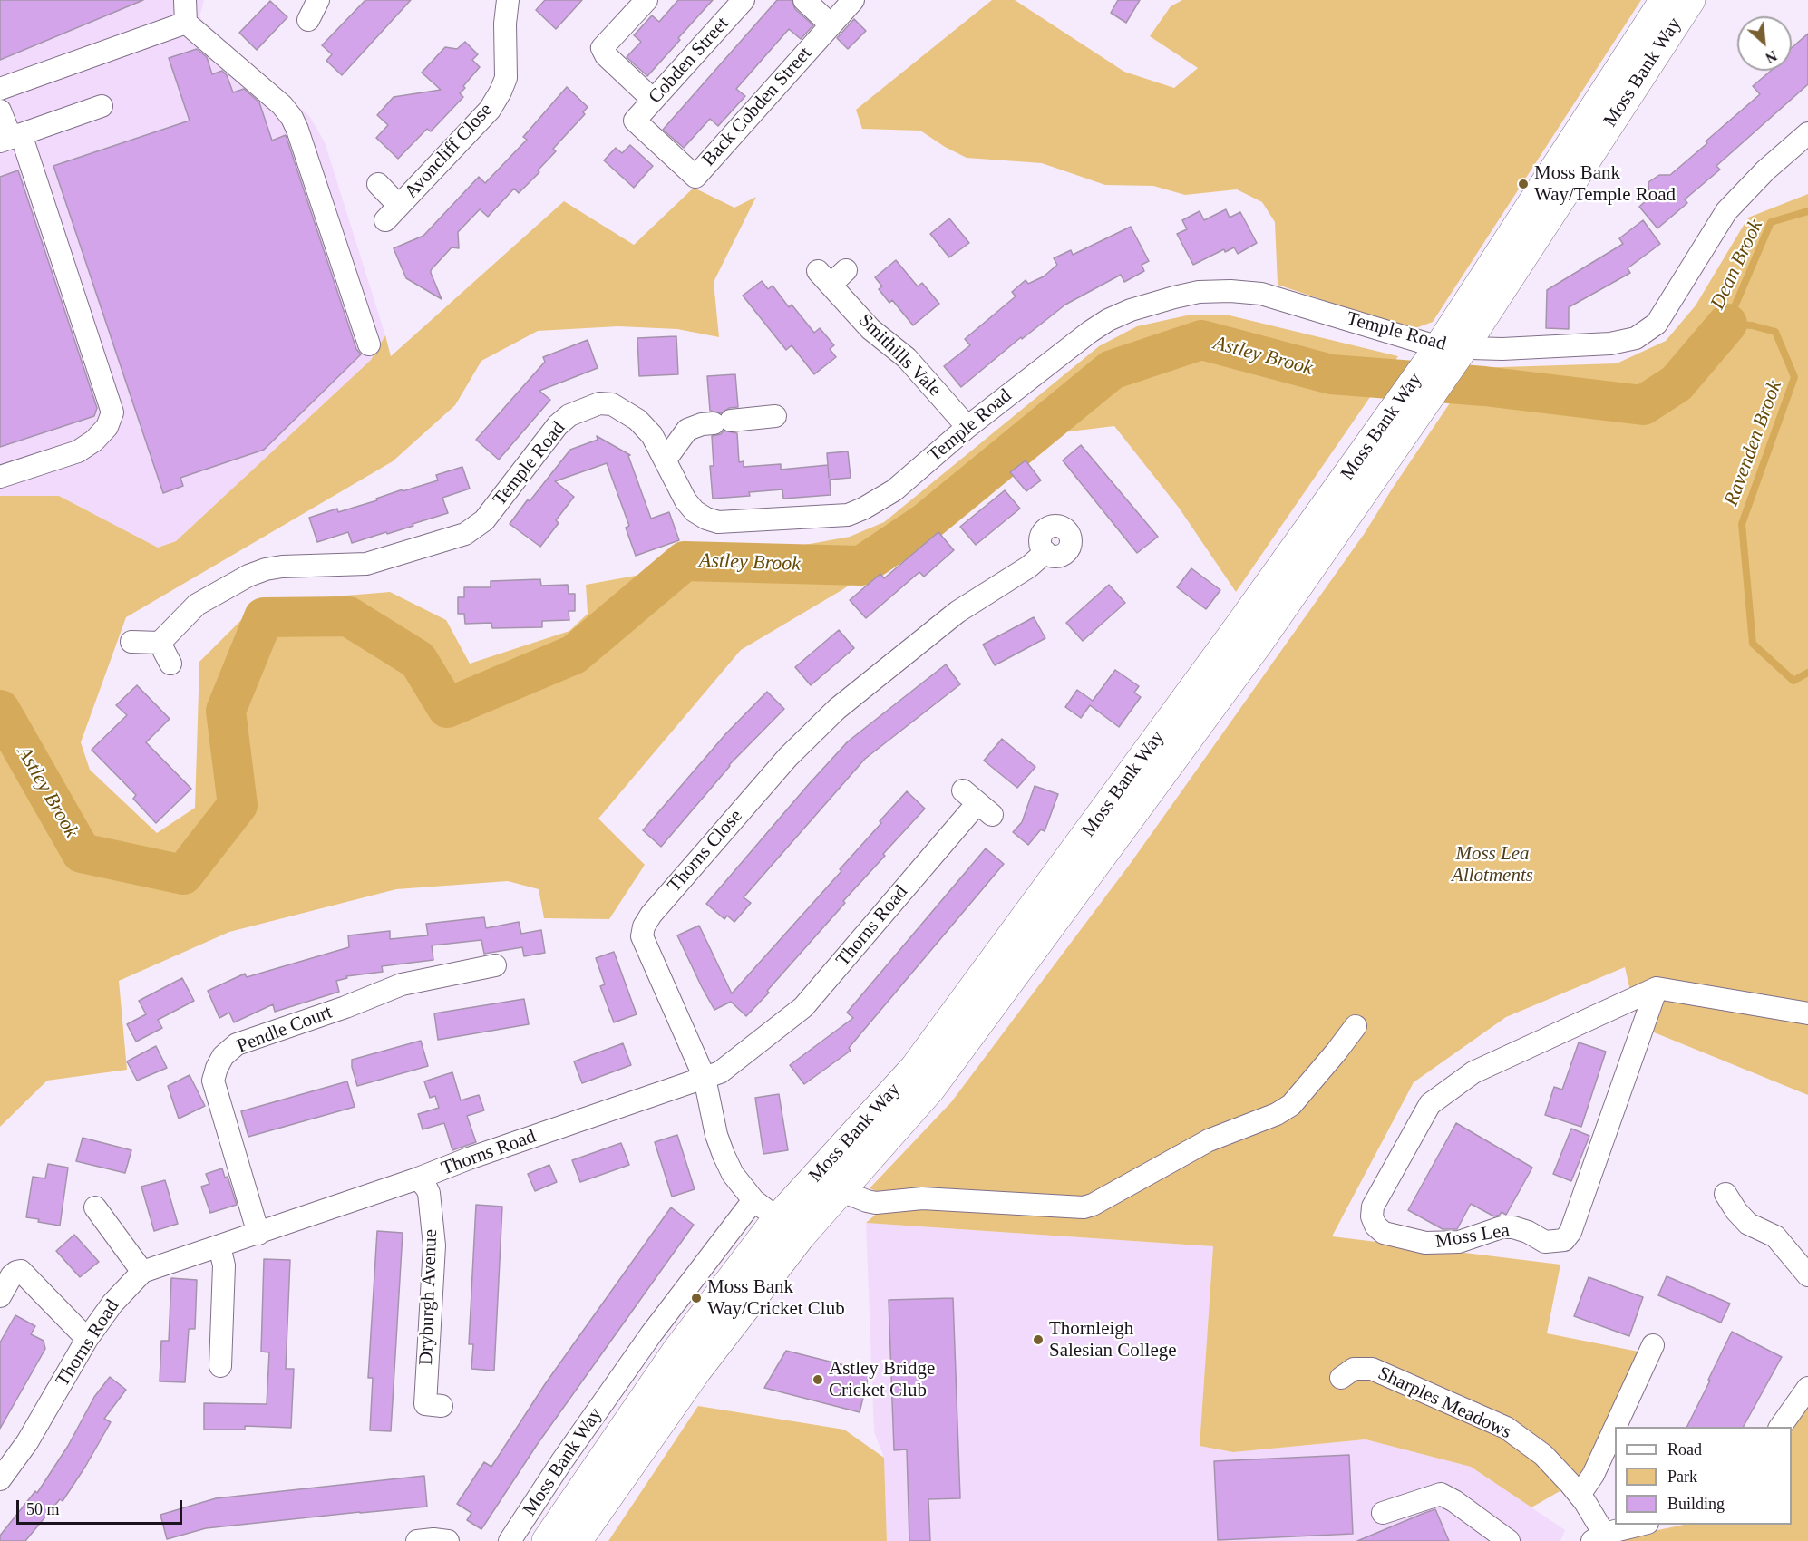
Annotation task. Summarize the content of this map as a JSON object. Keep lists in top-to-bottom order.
{
  "streets": {
    "highway": ["Moss Bank Way"],
    "street": [
      "Cobden Street",
      "Back Cobden Street",
      "Avoncliff Close",
      "Temple Road",
      "Smithills Vale",
      "Thorns Close",
      "Thorns Road",
      "Pendle Court",
      "Moss Lea",
      "Dryburgh Avenue",
      "Sharples Meadows"
    ]
  },
  "crossings": [
    ["Cobden Street", "Back Cobden Street"],
    ["Moss Bank Way", "Temple Road"],
    ["Moss Bank Way", "Thorns Close"],
    ["Temple Road", "Smithills Vale"],
    ["Thorns Close", "Thorns Road"],
    ["Thorns Road", "Pendle Court"],
    ["Thorns Road", "Dryburgh Avenue"]
  ],
  "water": ["Dean Brook", "Astley Brook", "Ravenden Brook"],
  "parks": ["Moss Lea Allotments"],
  "places": [
    "Moss Bank Way/Temple Road",
    "Moss Bank Way/Cricket Club",
    "Thornleigh Salesian College",
    "Astley Bridge Cricket Club"
  ],
  "legend": ["Road", "Park", "Building"],
  "scale_bar": "50 m",
  "north": "bottom right"
}
